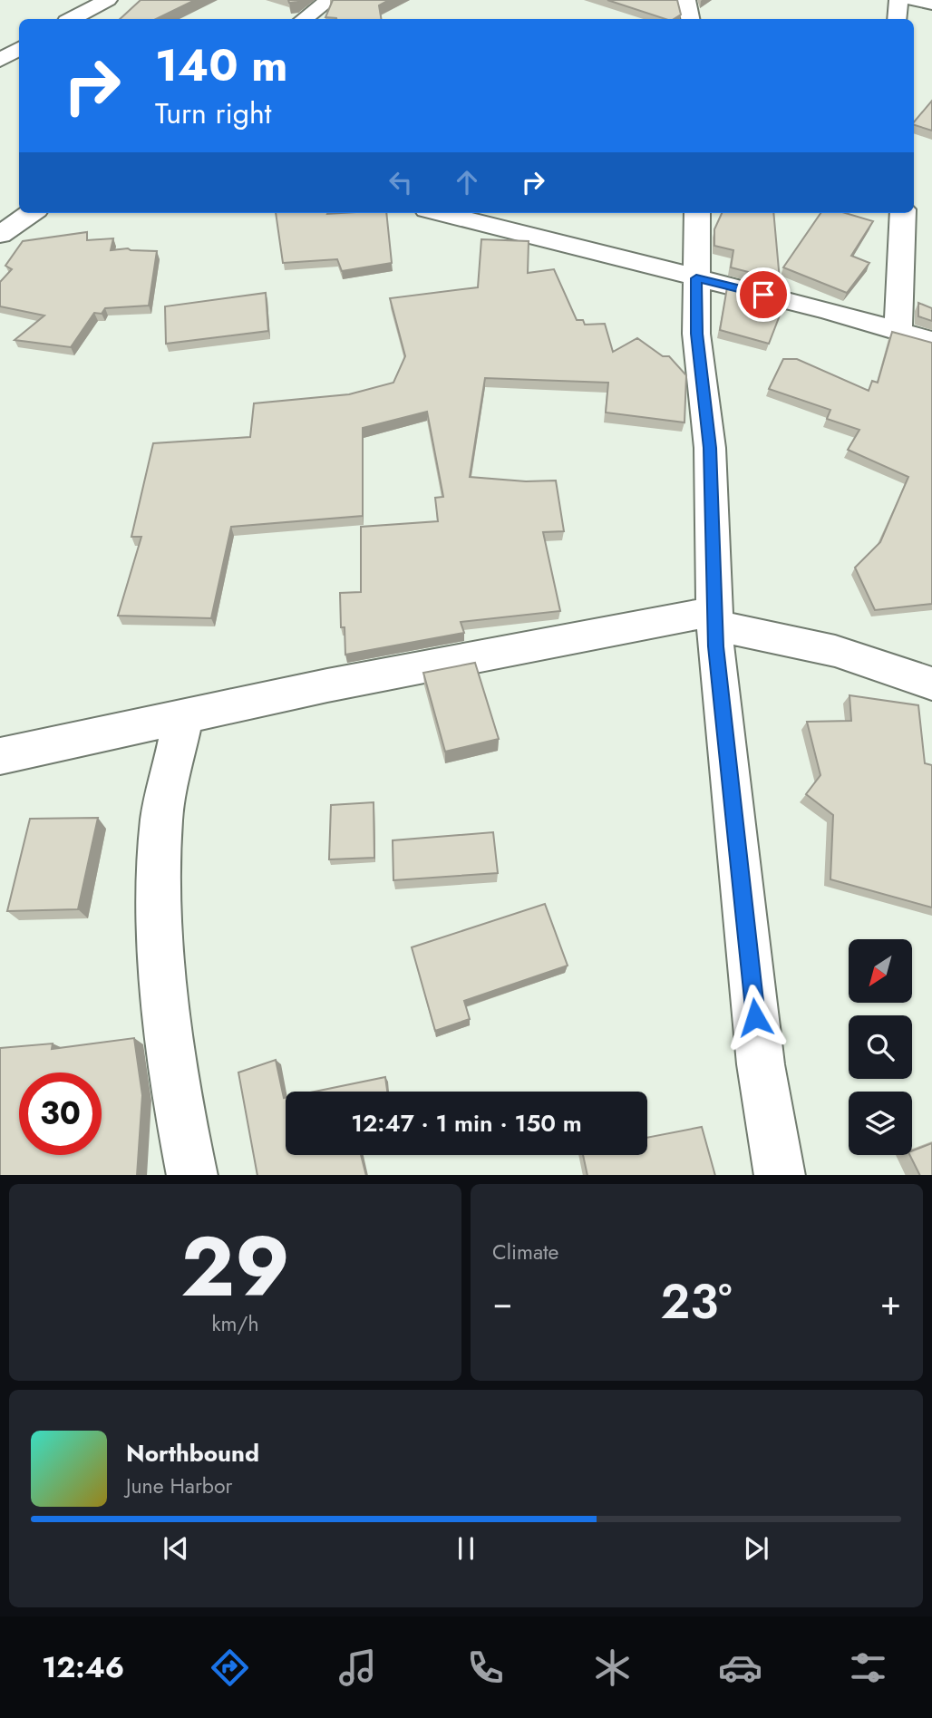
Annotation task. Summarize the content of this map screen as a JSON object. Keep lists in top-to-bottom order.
{
  "north": "bottom left",
  "page": {
    "turn": ["140 m", "Turn right"],
    "limit": "30",
    "trip": "12:47 · 1 min · 150 m",
    "tile": [
      ["29", "km/h"],
      "Climate"
    ],
    "heat": ["−", "23°", "+"],
    "song": ["Northbound", "June Harbor"],
    "tabs": "12:46"
  }
}
